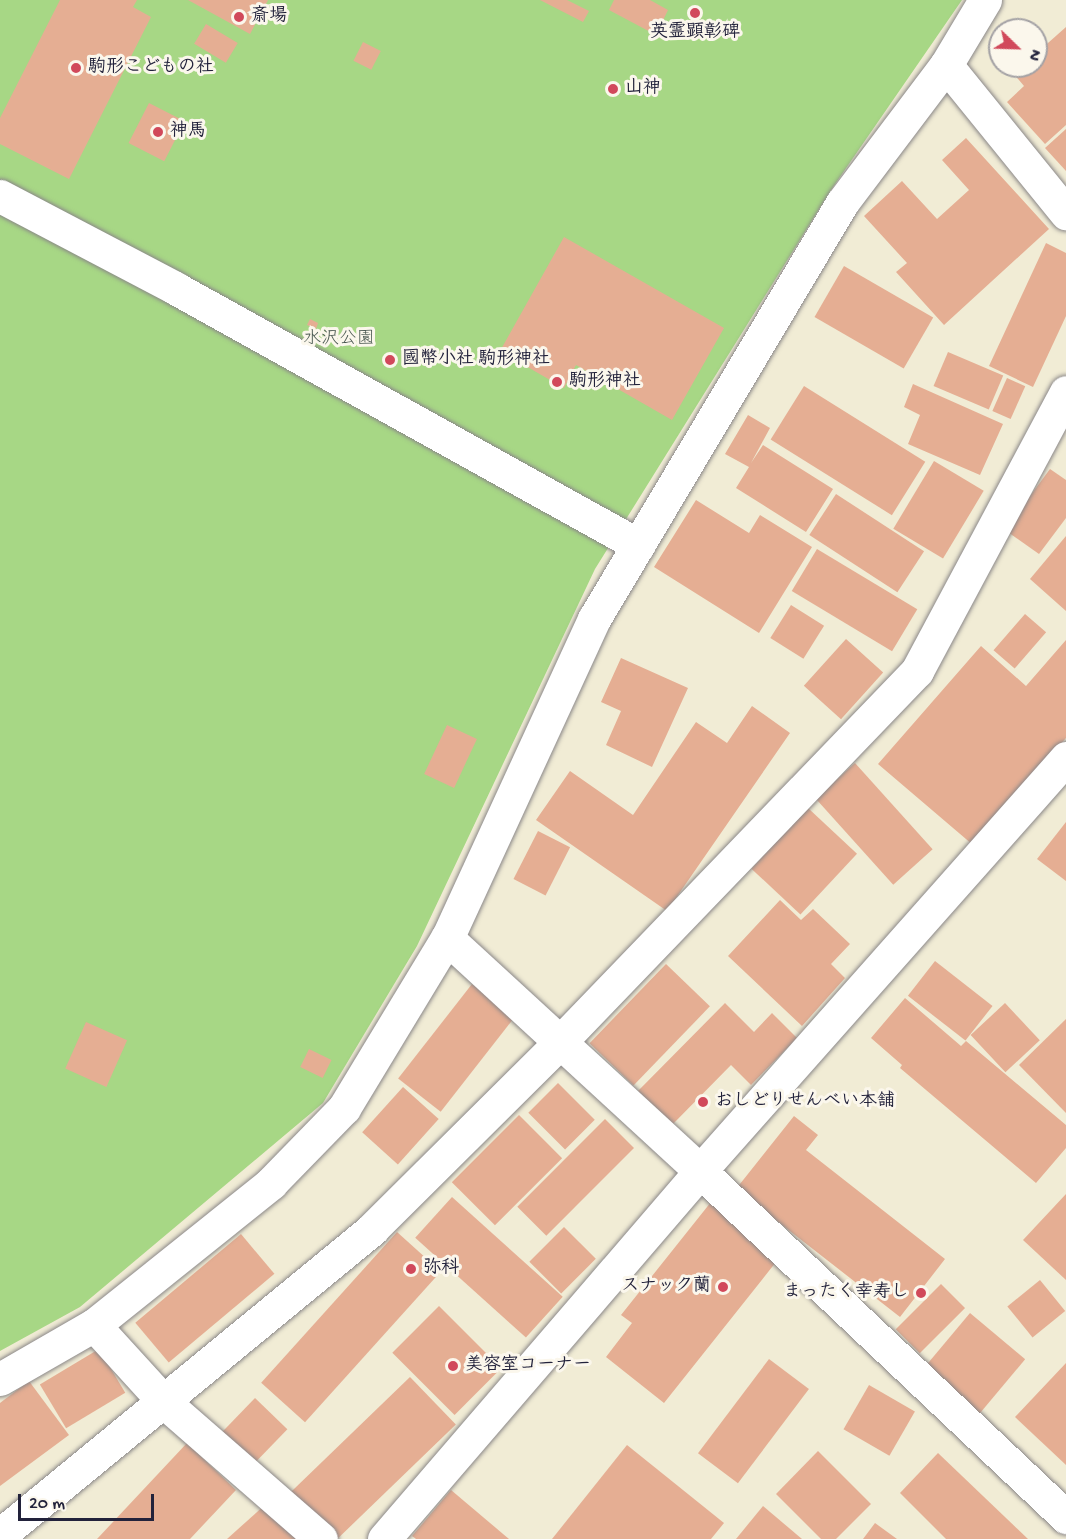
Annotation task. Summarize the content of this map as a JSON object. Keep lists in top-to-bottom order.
{
  "parks": ["水沢公園"],
  "places": [
    "英霊顕彰碑",
    "斎場",
    "駒形こどもの社",
    "山神",
    "神馬",
    "國幣小社 駒形神社",
    "駒形神社",
    "おしどりせんべい本舗",
    "弥科",
    "スナック蘭",
    "まったく幸寿し",
    "美容室コーナー"
  ],
  "scale_bar": "20 m",
  "north": "bottom right"
}
